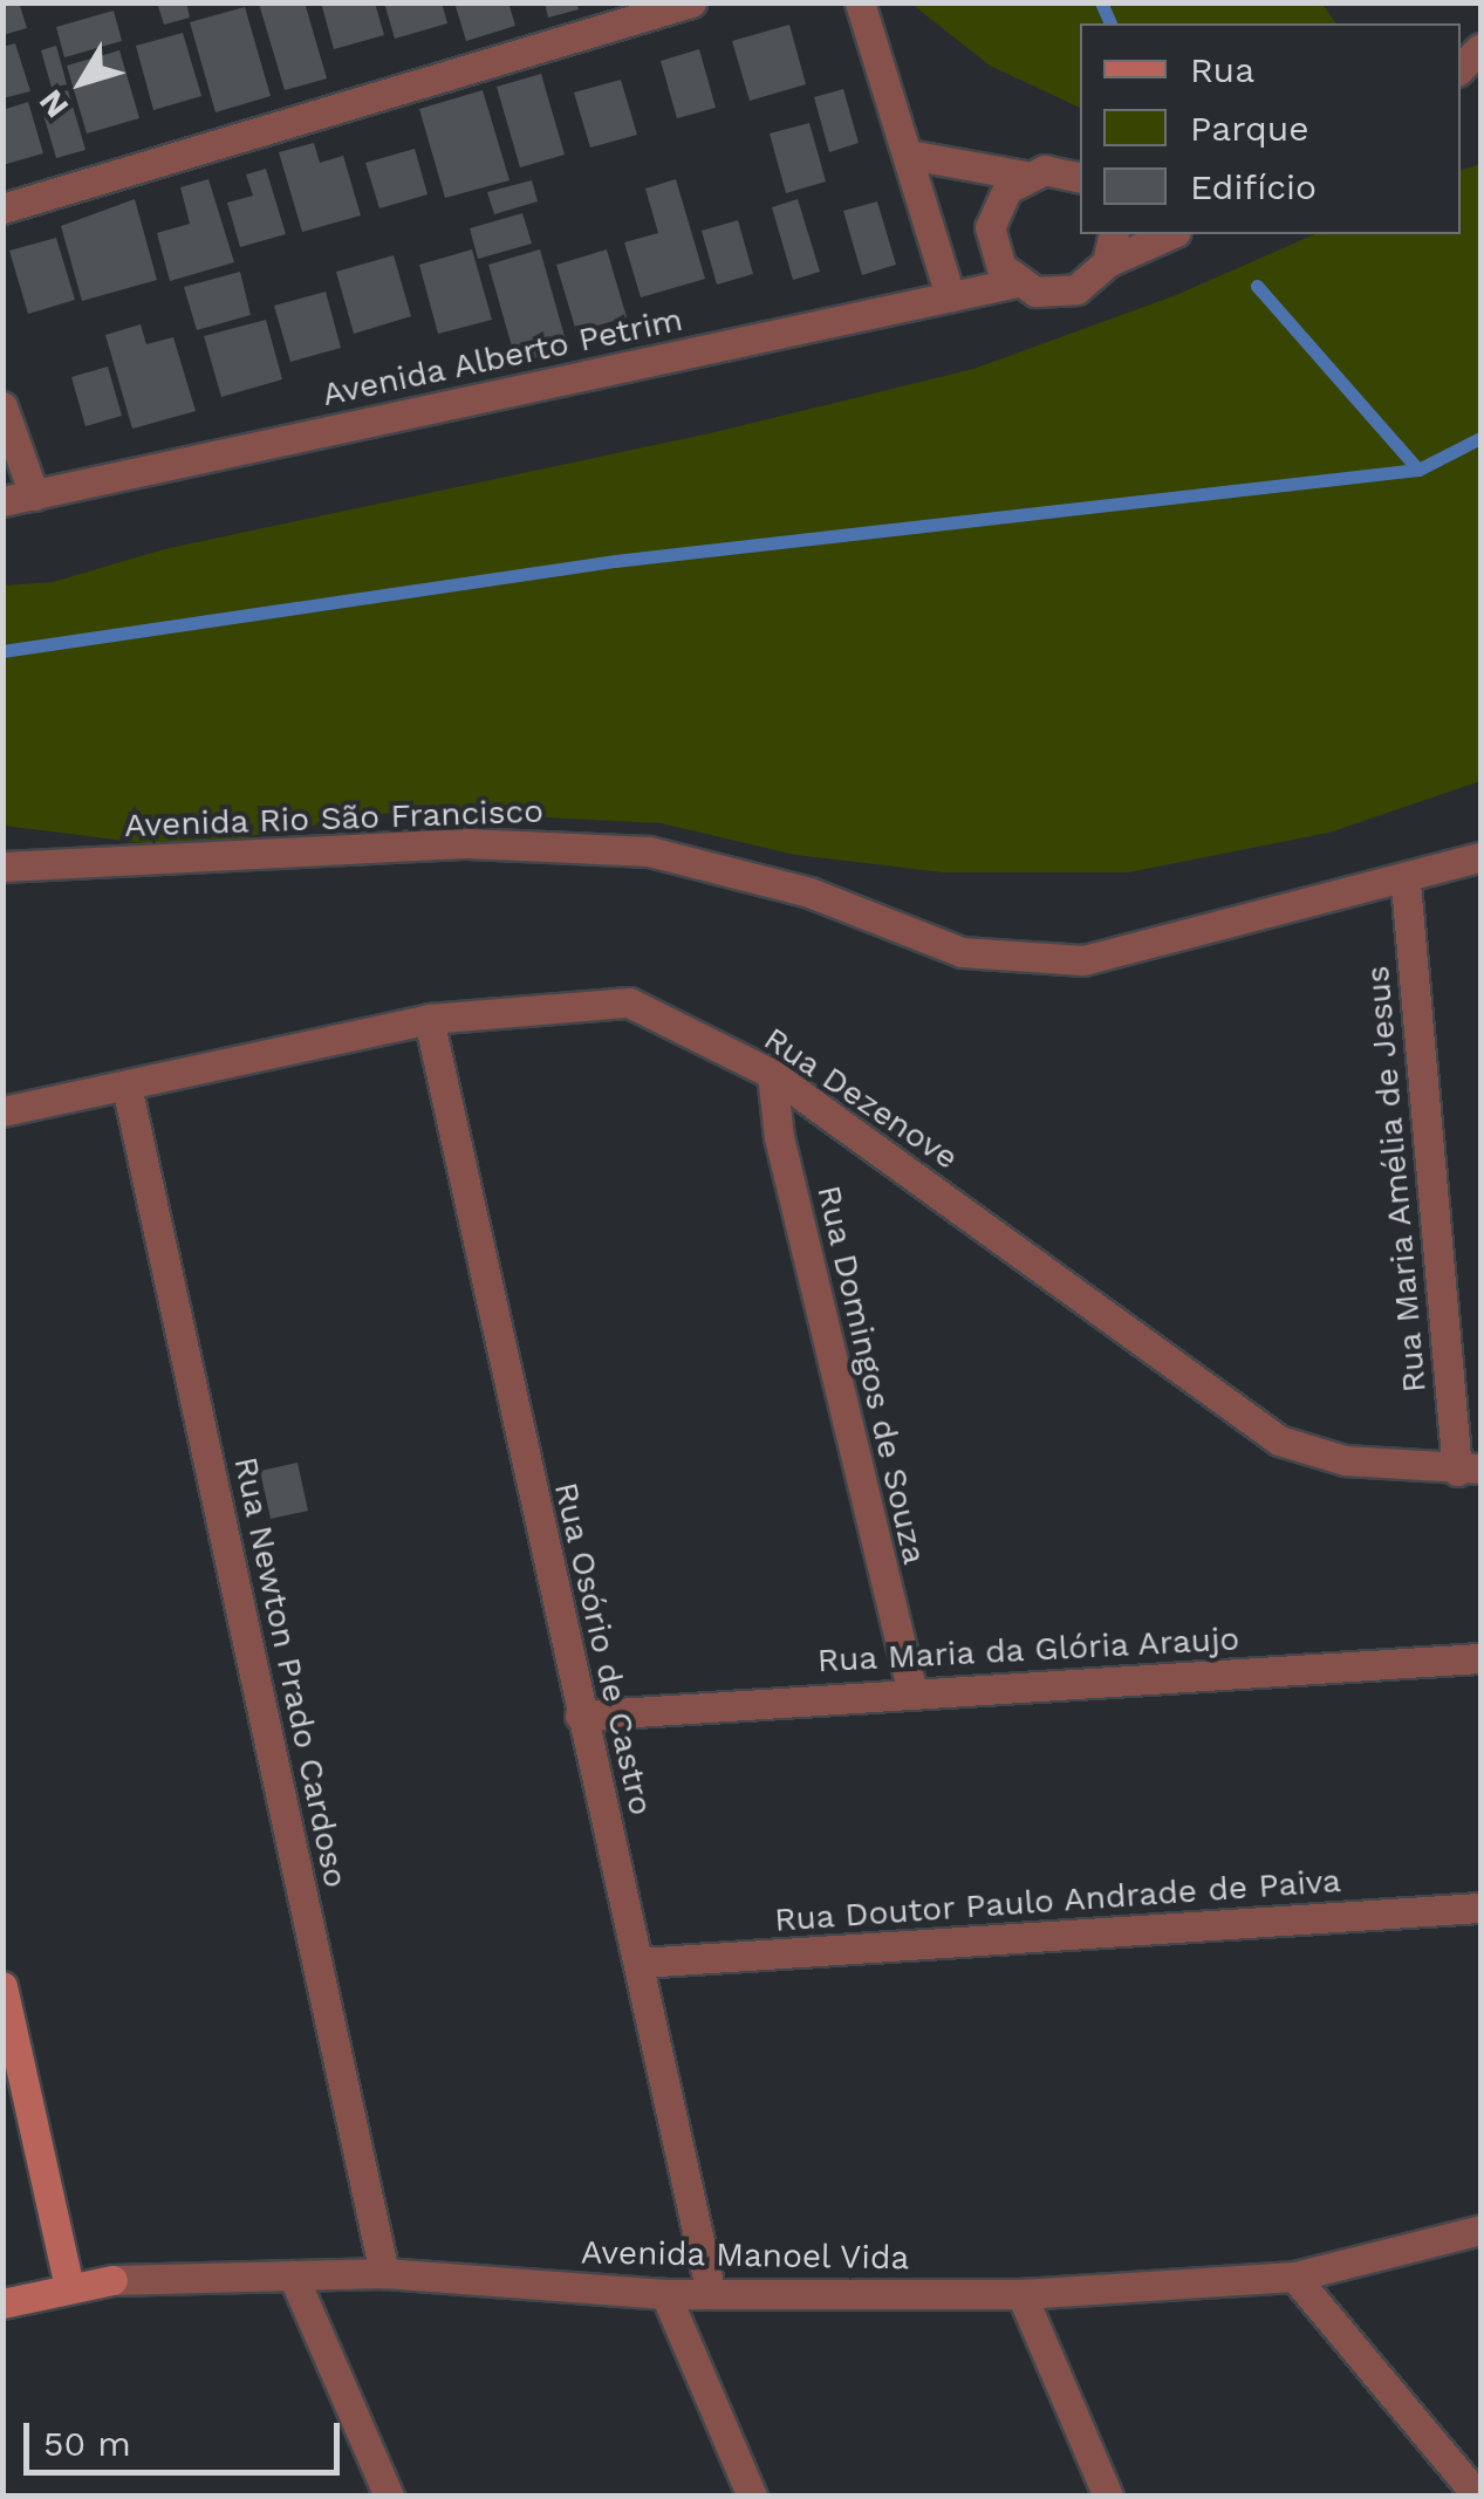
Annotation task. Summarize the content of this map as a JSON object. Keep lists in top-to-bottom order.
{
  "streets": {
    "street": [
      "Avenida Alberto Petrim",
      "Avenida Rio São Francisco",
      "Rua Dezenove",
      "Rua Maria Amélia de Jesus",
      "Rua Domingos de Souza",
      "Rua Osório de Castro",
      "Rua Maria da Glória Araujo",
      "Rua Newton Prado Cardoso",
      "Rua Doutor Paulo Andrade de Paiva",
      "Avenida Manoel Vida"
    ]
  },
  "crossings": [
    ["Avenida Rio São Francisco", "Rua Maria Amélia de Jesus"],
    ["Rua Dezenove", "Rua Maria Amélia de Jesus"],
    ["Rua Dezenove", "Rua Domingos de Souza"],
    ["Rua Dezenove", "Rua Osório de Castro"],
    ["Rua Dezenove", "Rua Newton Prado Cardoso"],
    ["Rua Domingos de Souza", "Rua Maria da Glória Araujo"],
    ["Rua Osório de Castro", "Rua Maria da Glória Araujo"],
    ["Rua Osório de Castro", "Rua Doutor Paulo Andrade de Paiva"],
    ["Rua Osório de Castro", "Avenida Manoel Vida"],
    ["Rua Newton Prado Cardoso", "Avenida Manoel Vida"]
  ],
  "legend": ["Rua", "Parque", "Edifício"],
  "scale_bar": "50 m",
  "north": "bottom left"
}
